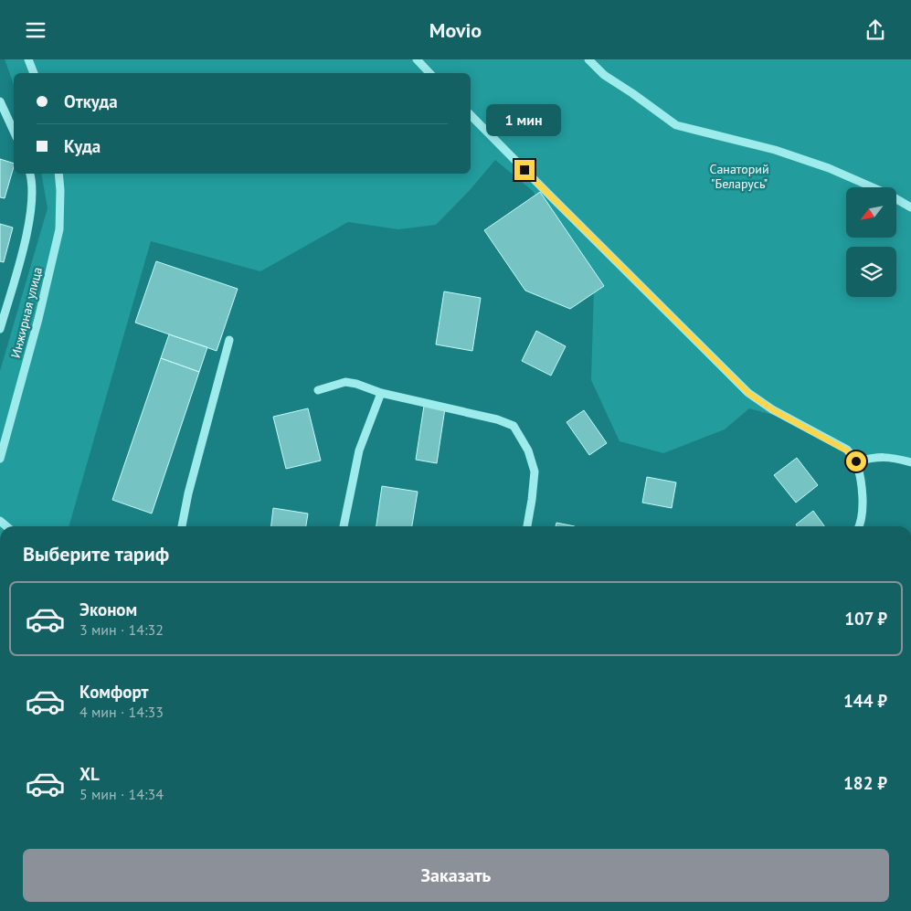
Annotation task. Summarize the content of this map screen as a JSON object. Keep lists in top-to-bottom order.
{
  "streets": {
    "street": ["Инжирная улица"]
  },
  "parks": ["Санаторий \"Беларусь\""],
  "north": "bottom left",
  "page": {
    "header": "Movio",
    "banner": ["Откуда", "Куда"],
    "bubble": "1 мин",
    "heading": "Выберите тариф",
    "list": [
      {
        "name": "Эконом",
        "note": "3 мин · 14:32",
        "value": "107 ₽"
      },
      {
        "name": "Комфорт",
        "note": "4 мин · 14:33",
        "value": "144 ₽"
      },
      {
        "name": "XL",
        "note": "5 мин · 14:34",
        "value": "182 ₽"
      }
    ],
    "buttons": "Заказать"
  }
}
